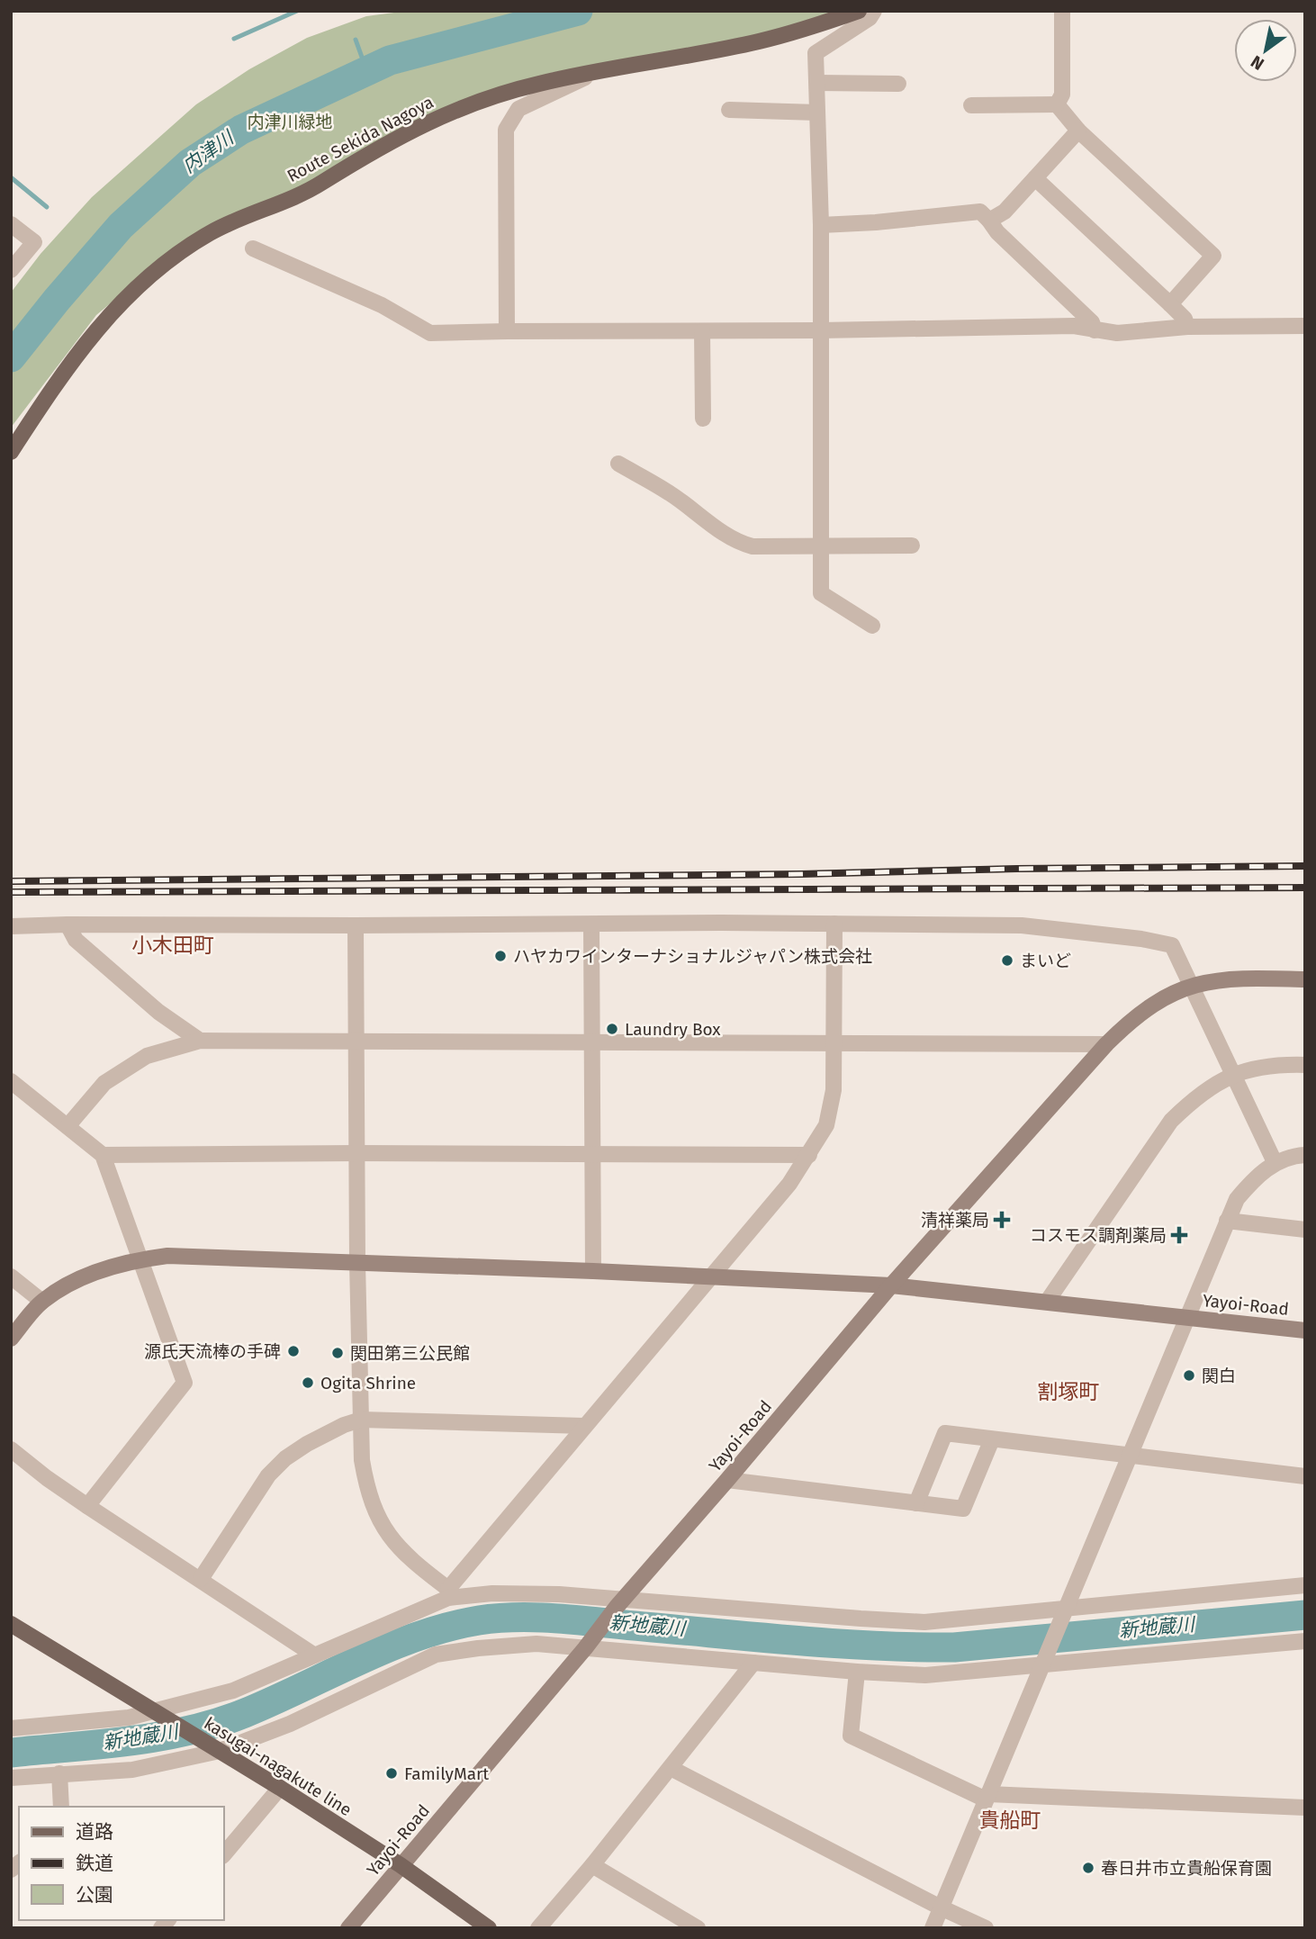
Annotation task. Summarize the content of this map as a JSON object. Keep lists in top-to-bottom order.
{
  "streets": {
    "main road": ["Route Sekida Nagoya", "kasugai-nagakute line"],
    "street": ["Yayoi-Road"]
  },
  "crossings": [
    ["Yayoi-Road", "kasugai-nagakute line"]
  ],
  "districts": ["小木田町", "割塚町", "貴船町"],
  "water": ["内津川", "新地蔵川"],
  "parks": ["内津川緑地"],
  "places": {
    "other": [
      "ハヤカワインターナショナルジャパン株式会社",
      "まいど",
      "Laundry Box",
      "源氏天流棒の手碑",
      "関田第三公民館",
      "関白",
      "Ogita Shrine",
      "FamilyMart",
      "春日井市立貴船保育園"
    ],
    "health": ["清祥薬局", "コスモス調剤薬局"]
  },
  "legend": ["道路", "鉄道", "公園"],
  "north": "bottom left"
}
